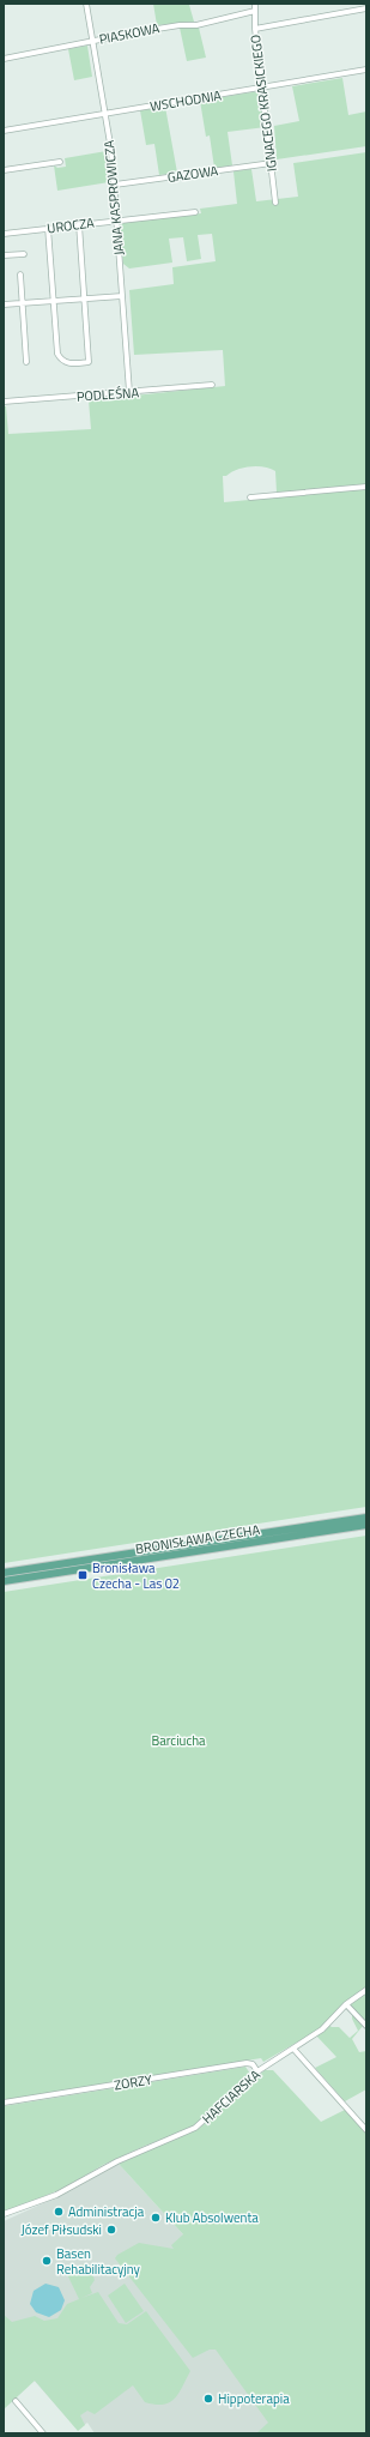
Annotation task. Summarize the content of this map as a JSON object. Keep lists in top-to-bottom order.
{
  "streets": {
    "main road": ["BRONISŁAWA CZECHA"],
    "street": [
      "PIASKOWA",
      "WSCHODNIA",
      "IGNACEGO KRASICKIEGO",
      "GAZOWA",
      "JANA KASPROWICZA",
      "UROCZA",
      "PODLEŚNA",
      "ZORZY",
      "HAFCIARSKA"
    ]
  },
  "crossings": [
    ["PIASKOWA", "IGNACEGO KRASICKIEGO"],
    ["PIASKOWA", "JANA KASPROWICZA"],
    ["WSCHODNIA", "IGNACEGO KRASICKIEGO"],
    ["WSCHODNIA", "JANA KASPROWICZA"],
    ["IGNACEGO KRASICKIEGO", "GAZOWA"],
    ["GAZOWA", "JANA KASPROWICZA"],
    ["JANA KASPROWICZA", "UROCZA"],
    ["JANA KASPROWICZA", "PODLEŚNA"],
    ["ZORZY", "HAFCIARSKA"]
  ],
  "parks": ["Barciucha"],
  "places": {
    "transit": ["Bronisława Czecha - Las 02"],
    "other": [
      "Administracja",
      "Klub Absolwenta",
      "Józef Piłsudski",
      "Basen Rehabilitacyjny",
      "Hippoterapia"
    ]
  }
}
